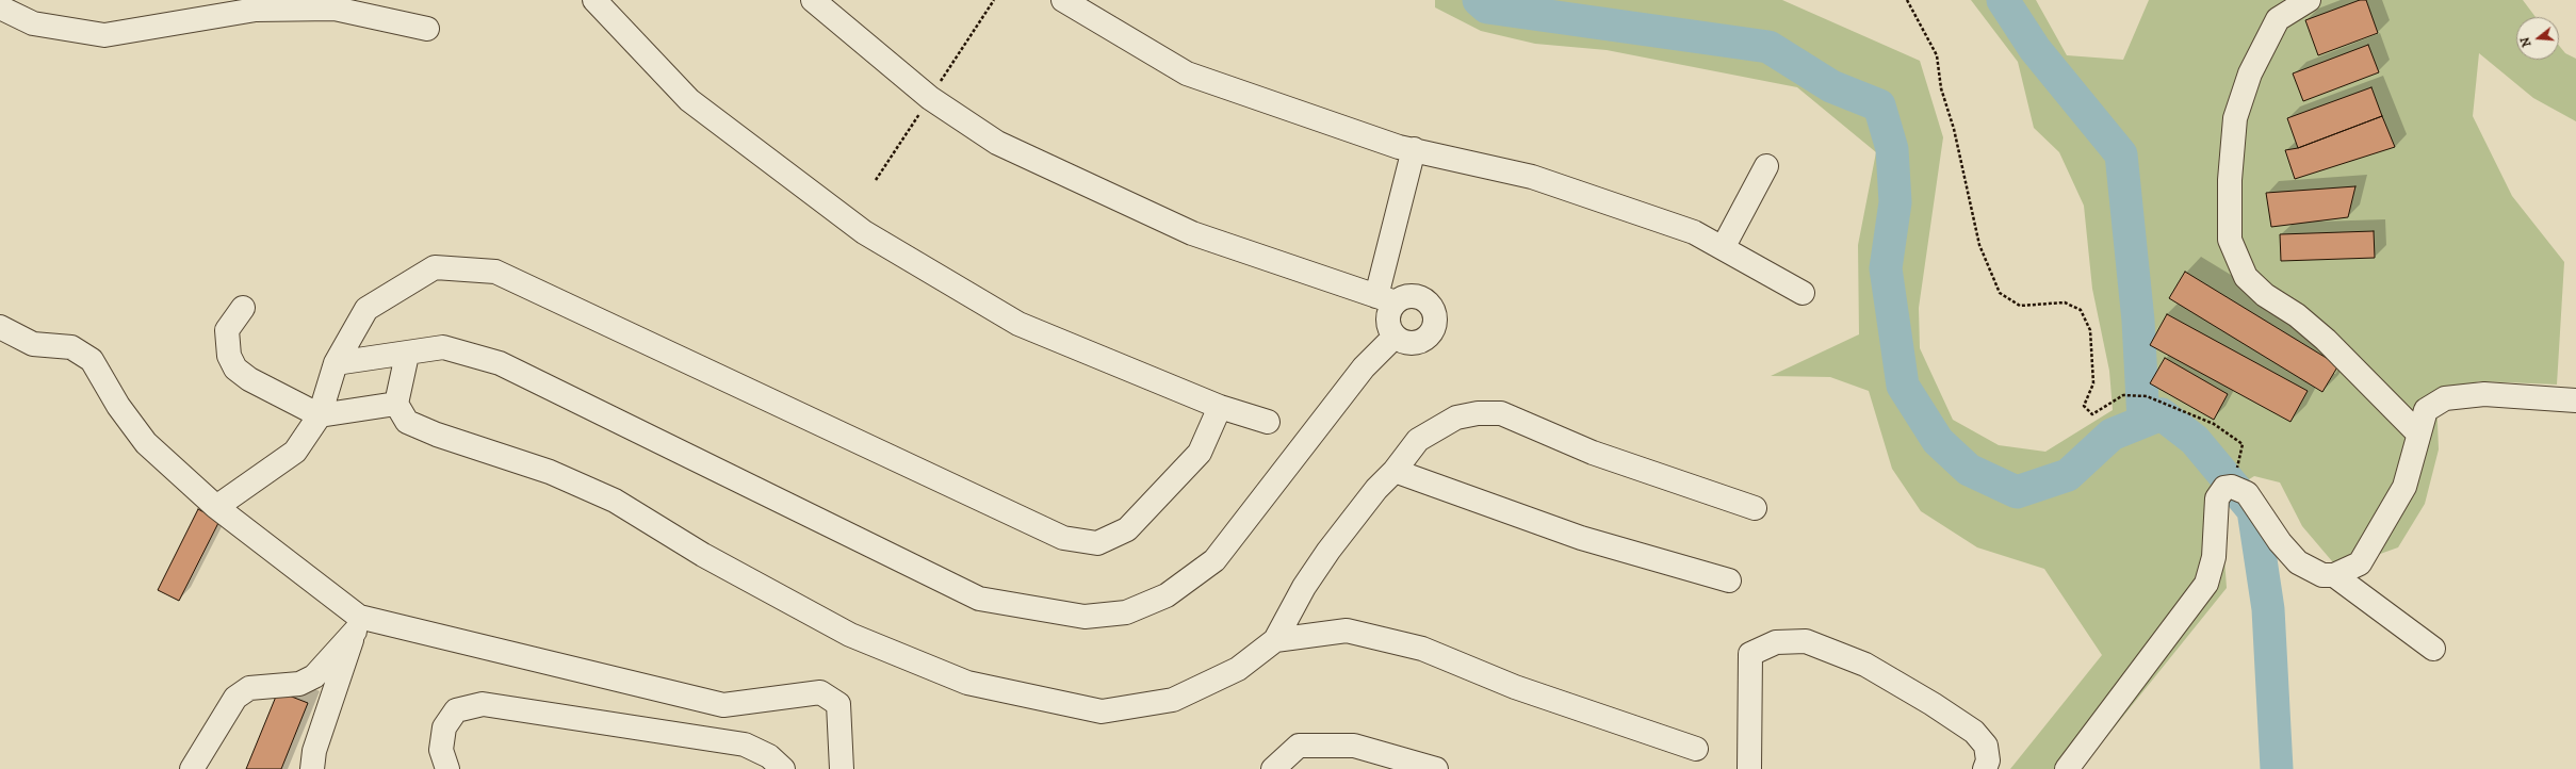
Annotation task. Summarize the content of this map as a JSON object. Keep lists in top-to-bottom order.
{
  "north": "left"
}
